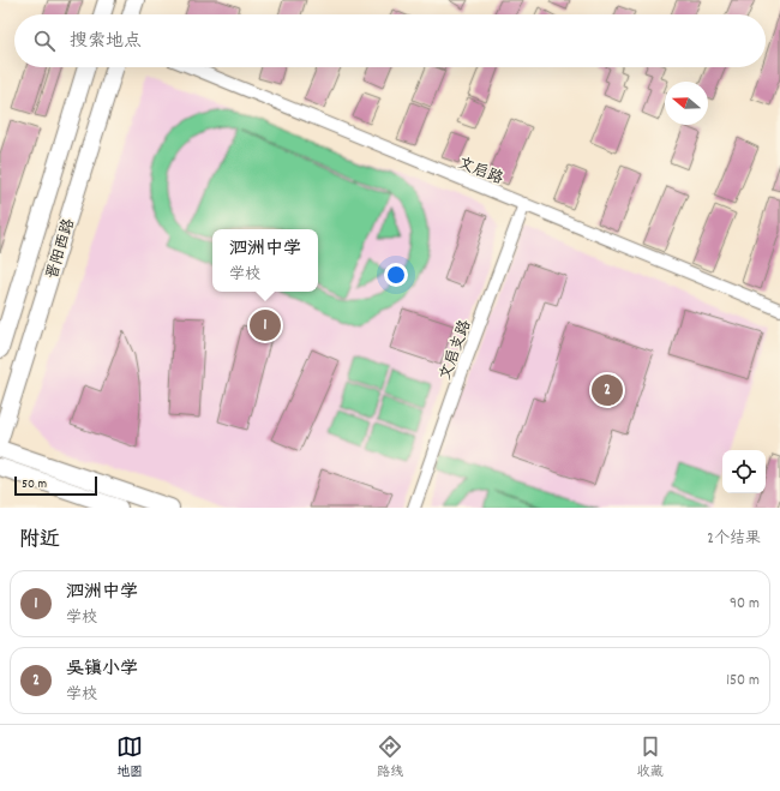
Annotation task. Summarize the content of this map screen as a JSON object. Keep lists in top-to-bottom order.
{
  "streets": {
    "main road": ["晋阳西路"],
    "street": ["文启路", "文启支路"]
  },
  "crossings": [
    ["文启路", "文启支路"]
  ],
  "scale_bar": "50 m",
  "north": "left",
  "page": {
    "search": "搜索地点",
    "popup": ["泗洲中学", "学校"],
    "pins": ["1", "2"],
    "scale": "50 m",
    "heading": ["附近", "2个结果"],
    "list": [
      {
        "mark": "1",
        "name": "泗洲中学",
        "note": "学校",
        "value": "90 m"
      },
      {
        "mark": "2",
        "name": "吴镇小学",
        "note": "学校",
        "value": "150 m"
      }
    ],
    "nav": ["地图", "路线", "收藏"]
  }
}
